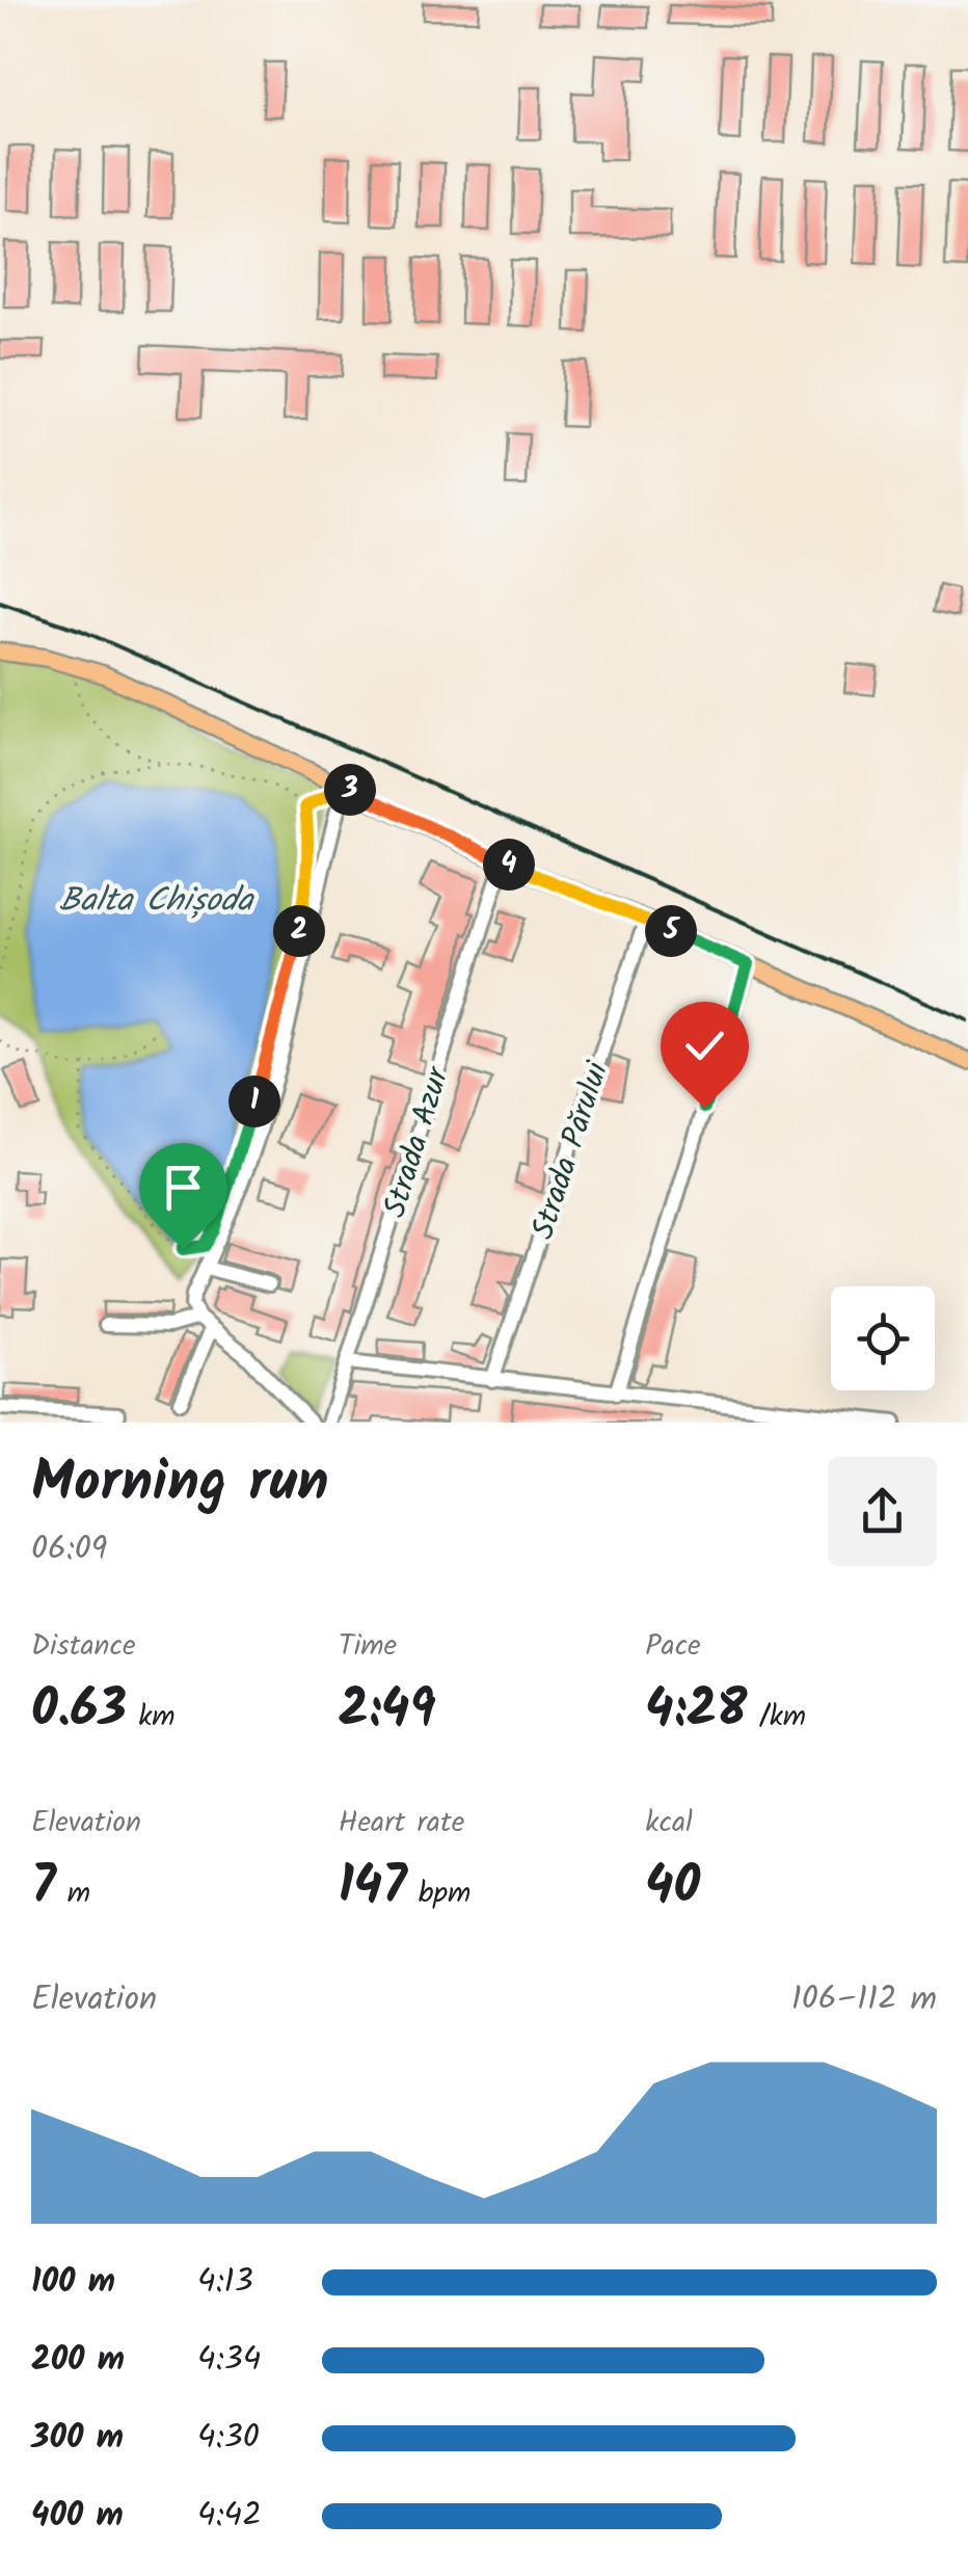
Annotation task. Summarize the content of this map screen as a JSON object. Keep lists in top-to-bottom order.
{
  "streets": {
    "street": ["Strada Azur", "Strada Părului"]
  },
  "water": ["Balta Chișoda"],
  "page": {
    "pins": [
      "3",
      "4",
      "2",
      "5",
      "1"
    ],
    "heading": ["Morning run", "06:09"],
    "stats": [
      ["Distance", "0.63 km"],
      ["Time", "2:49"],
      ["Pace", "4:28 /km"],
      ["Elevation", "7 m"],
      ["Heart rate", "147 bpm"],
      ["kcal", "40"]
    ],
    "chart": ["Elevation", "106–112 m"],
    "list": [
      {
        "name": "100 m",
        "note": "4:13"
      },
      {
        "name": "200 m",
        "note": "4:34"
      },
      {
        "name": "300 m",
        "note": "4:30"
      },
      {
        "name": "400 m",
        "note": "4:42"
      }
    ]
  }
}
